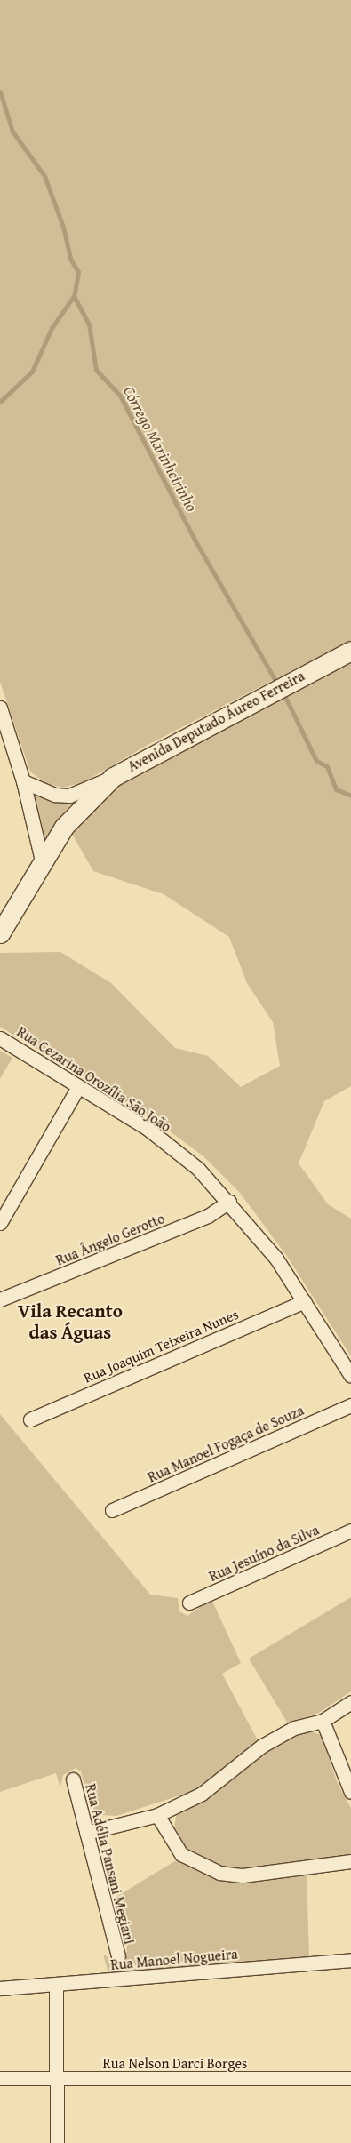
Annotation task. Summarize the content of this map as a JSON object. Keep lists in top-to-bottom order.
{
  "streets": {
    "main road": ["Avenida Deputado Áureo Ferreira"],
    "street": [
      "Rua Cezarina Orozília São João",
      "Rua Ângelo Gerotto",
      "Rua Joaquim Teixeira Nunes",
      "Rua Manoel Fogaça de Souza",
      "Rua Jesuíno da Silva",
      "Rua Adélia Pansani Megiani",
      "Rua Manoel Nogueira",
      "Rua Nelson Darci Borges"
    ]
  },
  "crossings": [
    ["Rua Cezarina Orozília São João", "Rua Ângelo Gerotto"],
    ["Rua Cezarina Orozília São João", "Rua Joaquim Teixeira Nunes"]
  ],
  "districts": ["Vila Recanto das Águas"],
  "water": ["Córrego Marinheirinho"]
}
